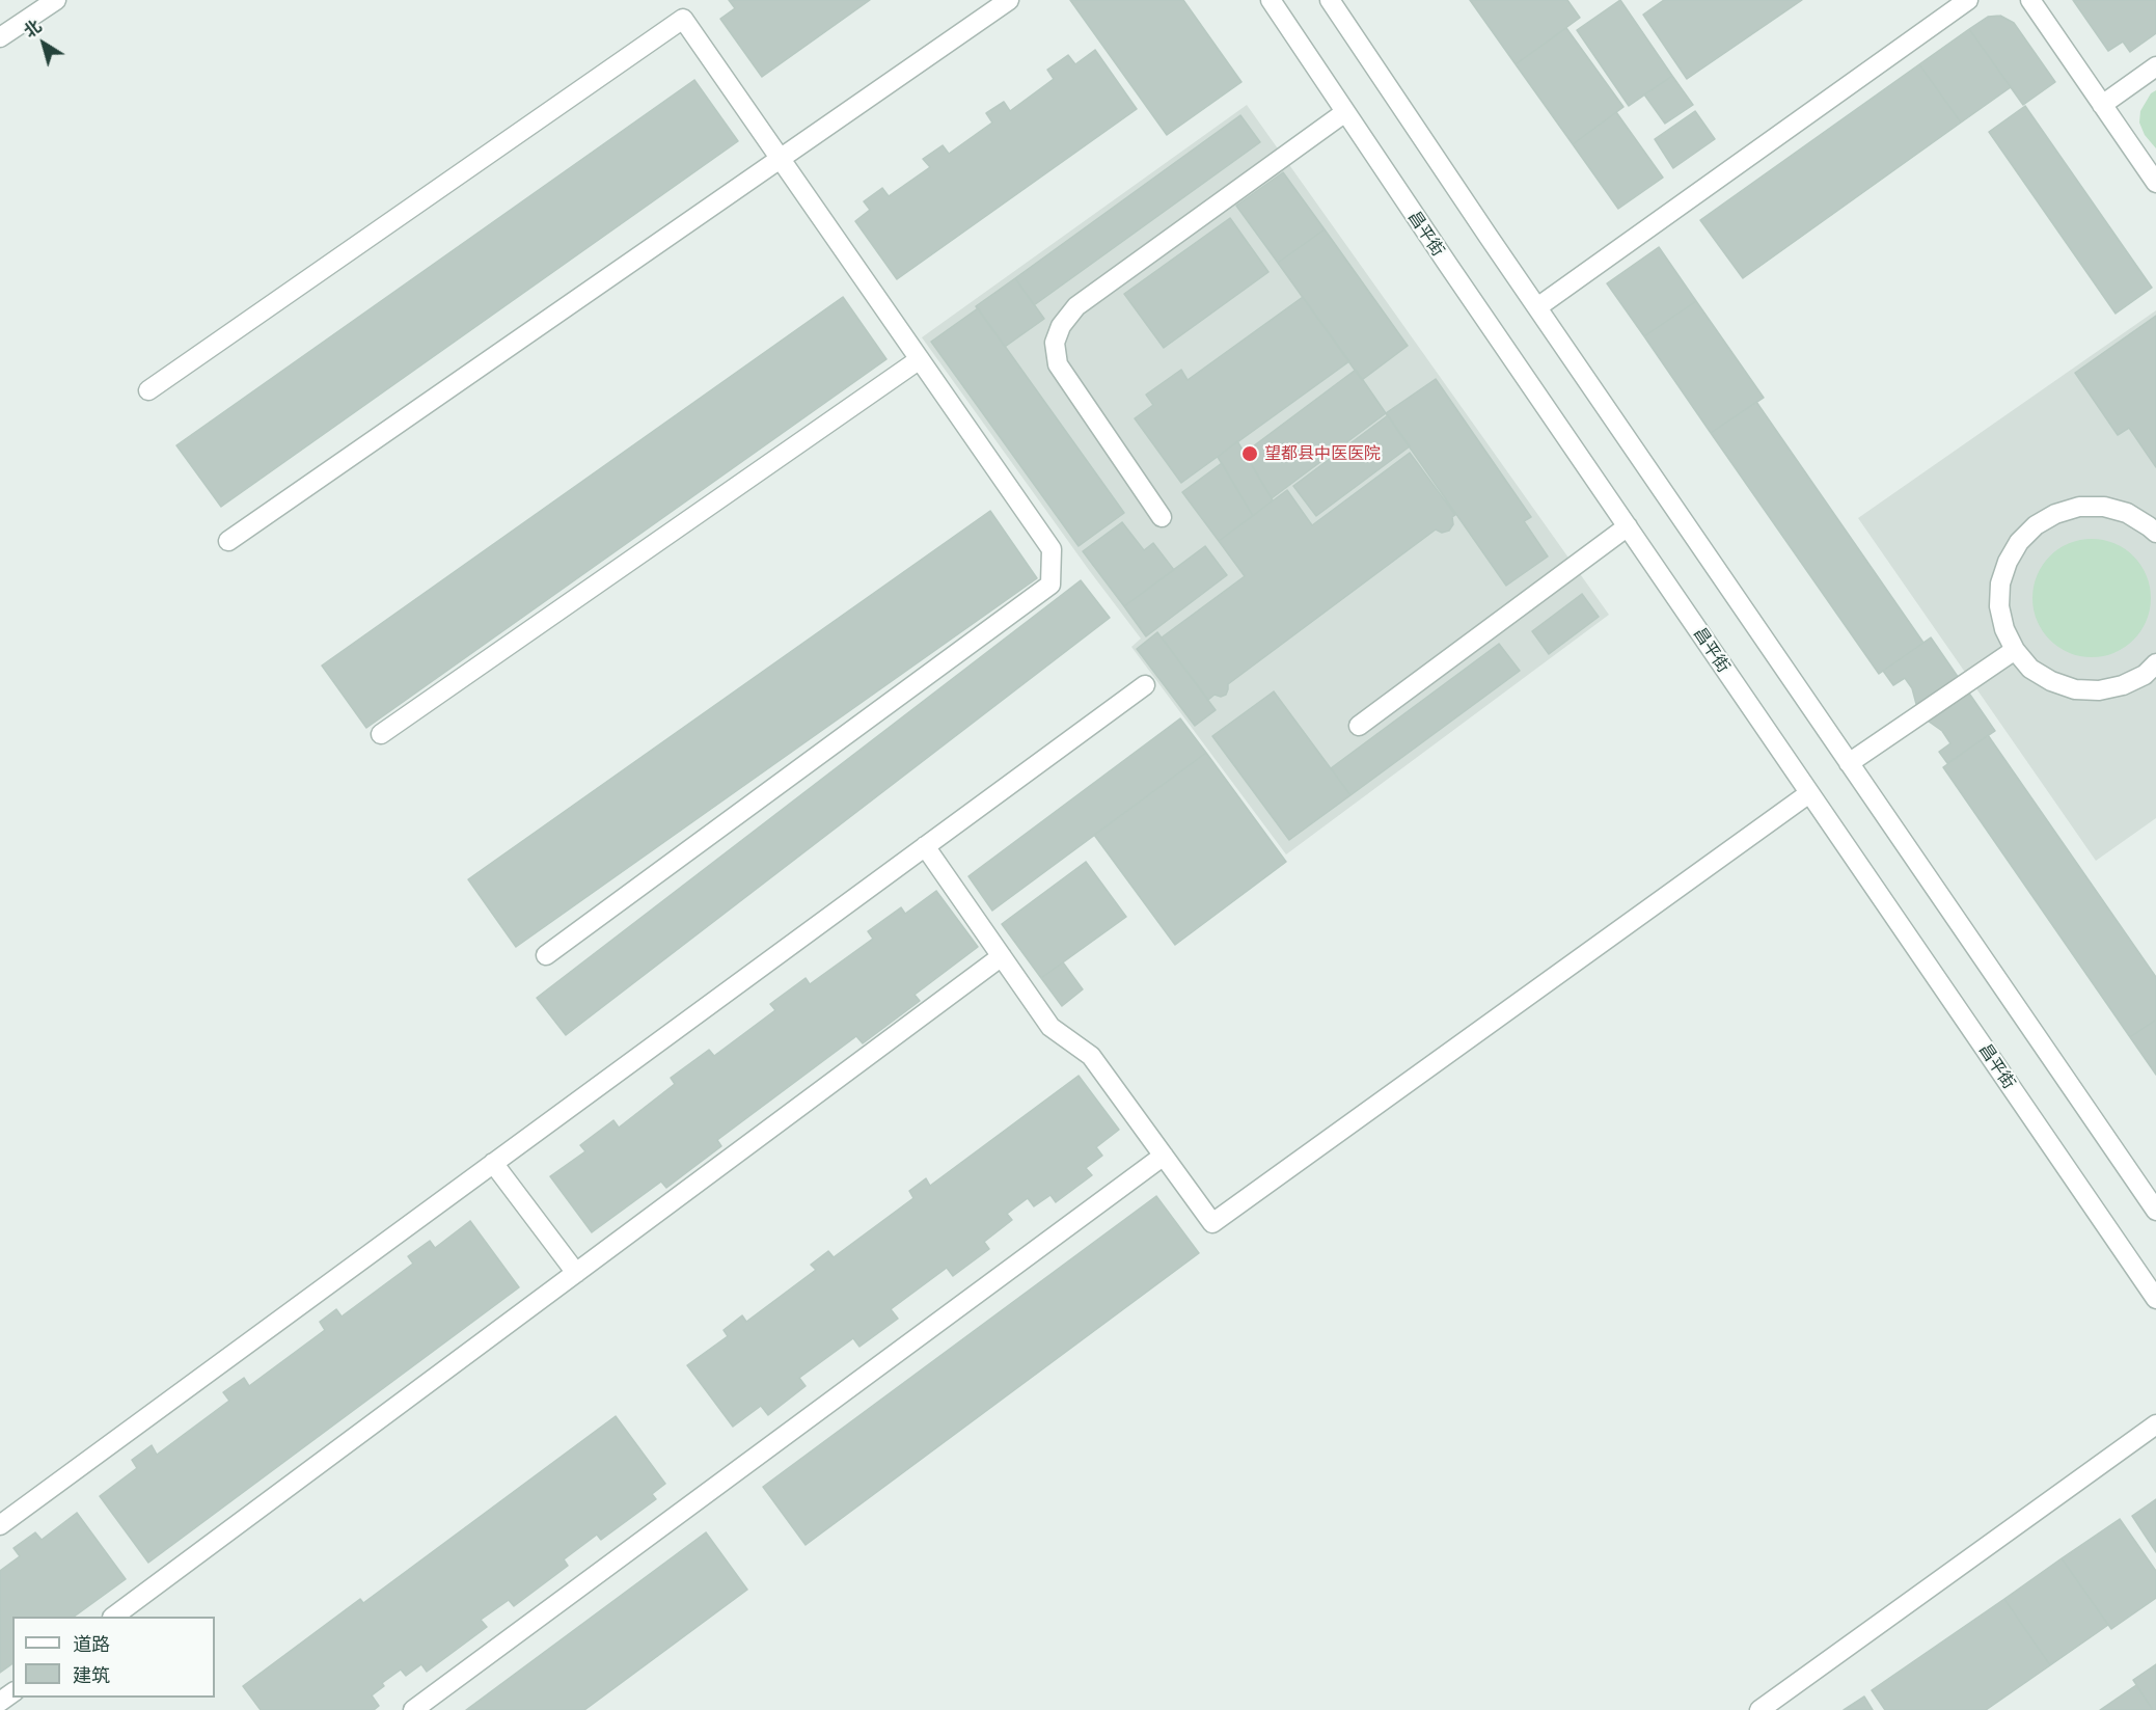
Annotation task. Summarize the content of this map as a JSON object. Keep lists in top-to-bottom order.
{
  "streets": {
    "street": ["昌平街"]
  },
  "places": ["望都县中医医院"],
  "legend": ["道路", "建筑"],
  "north": "top left"
}
